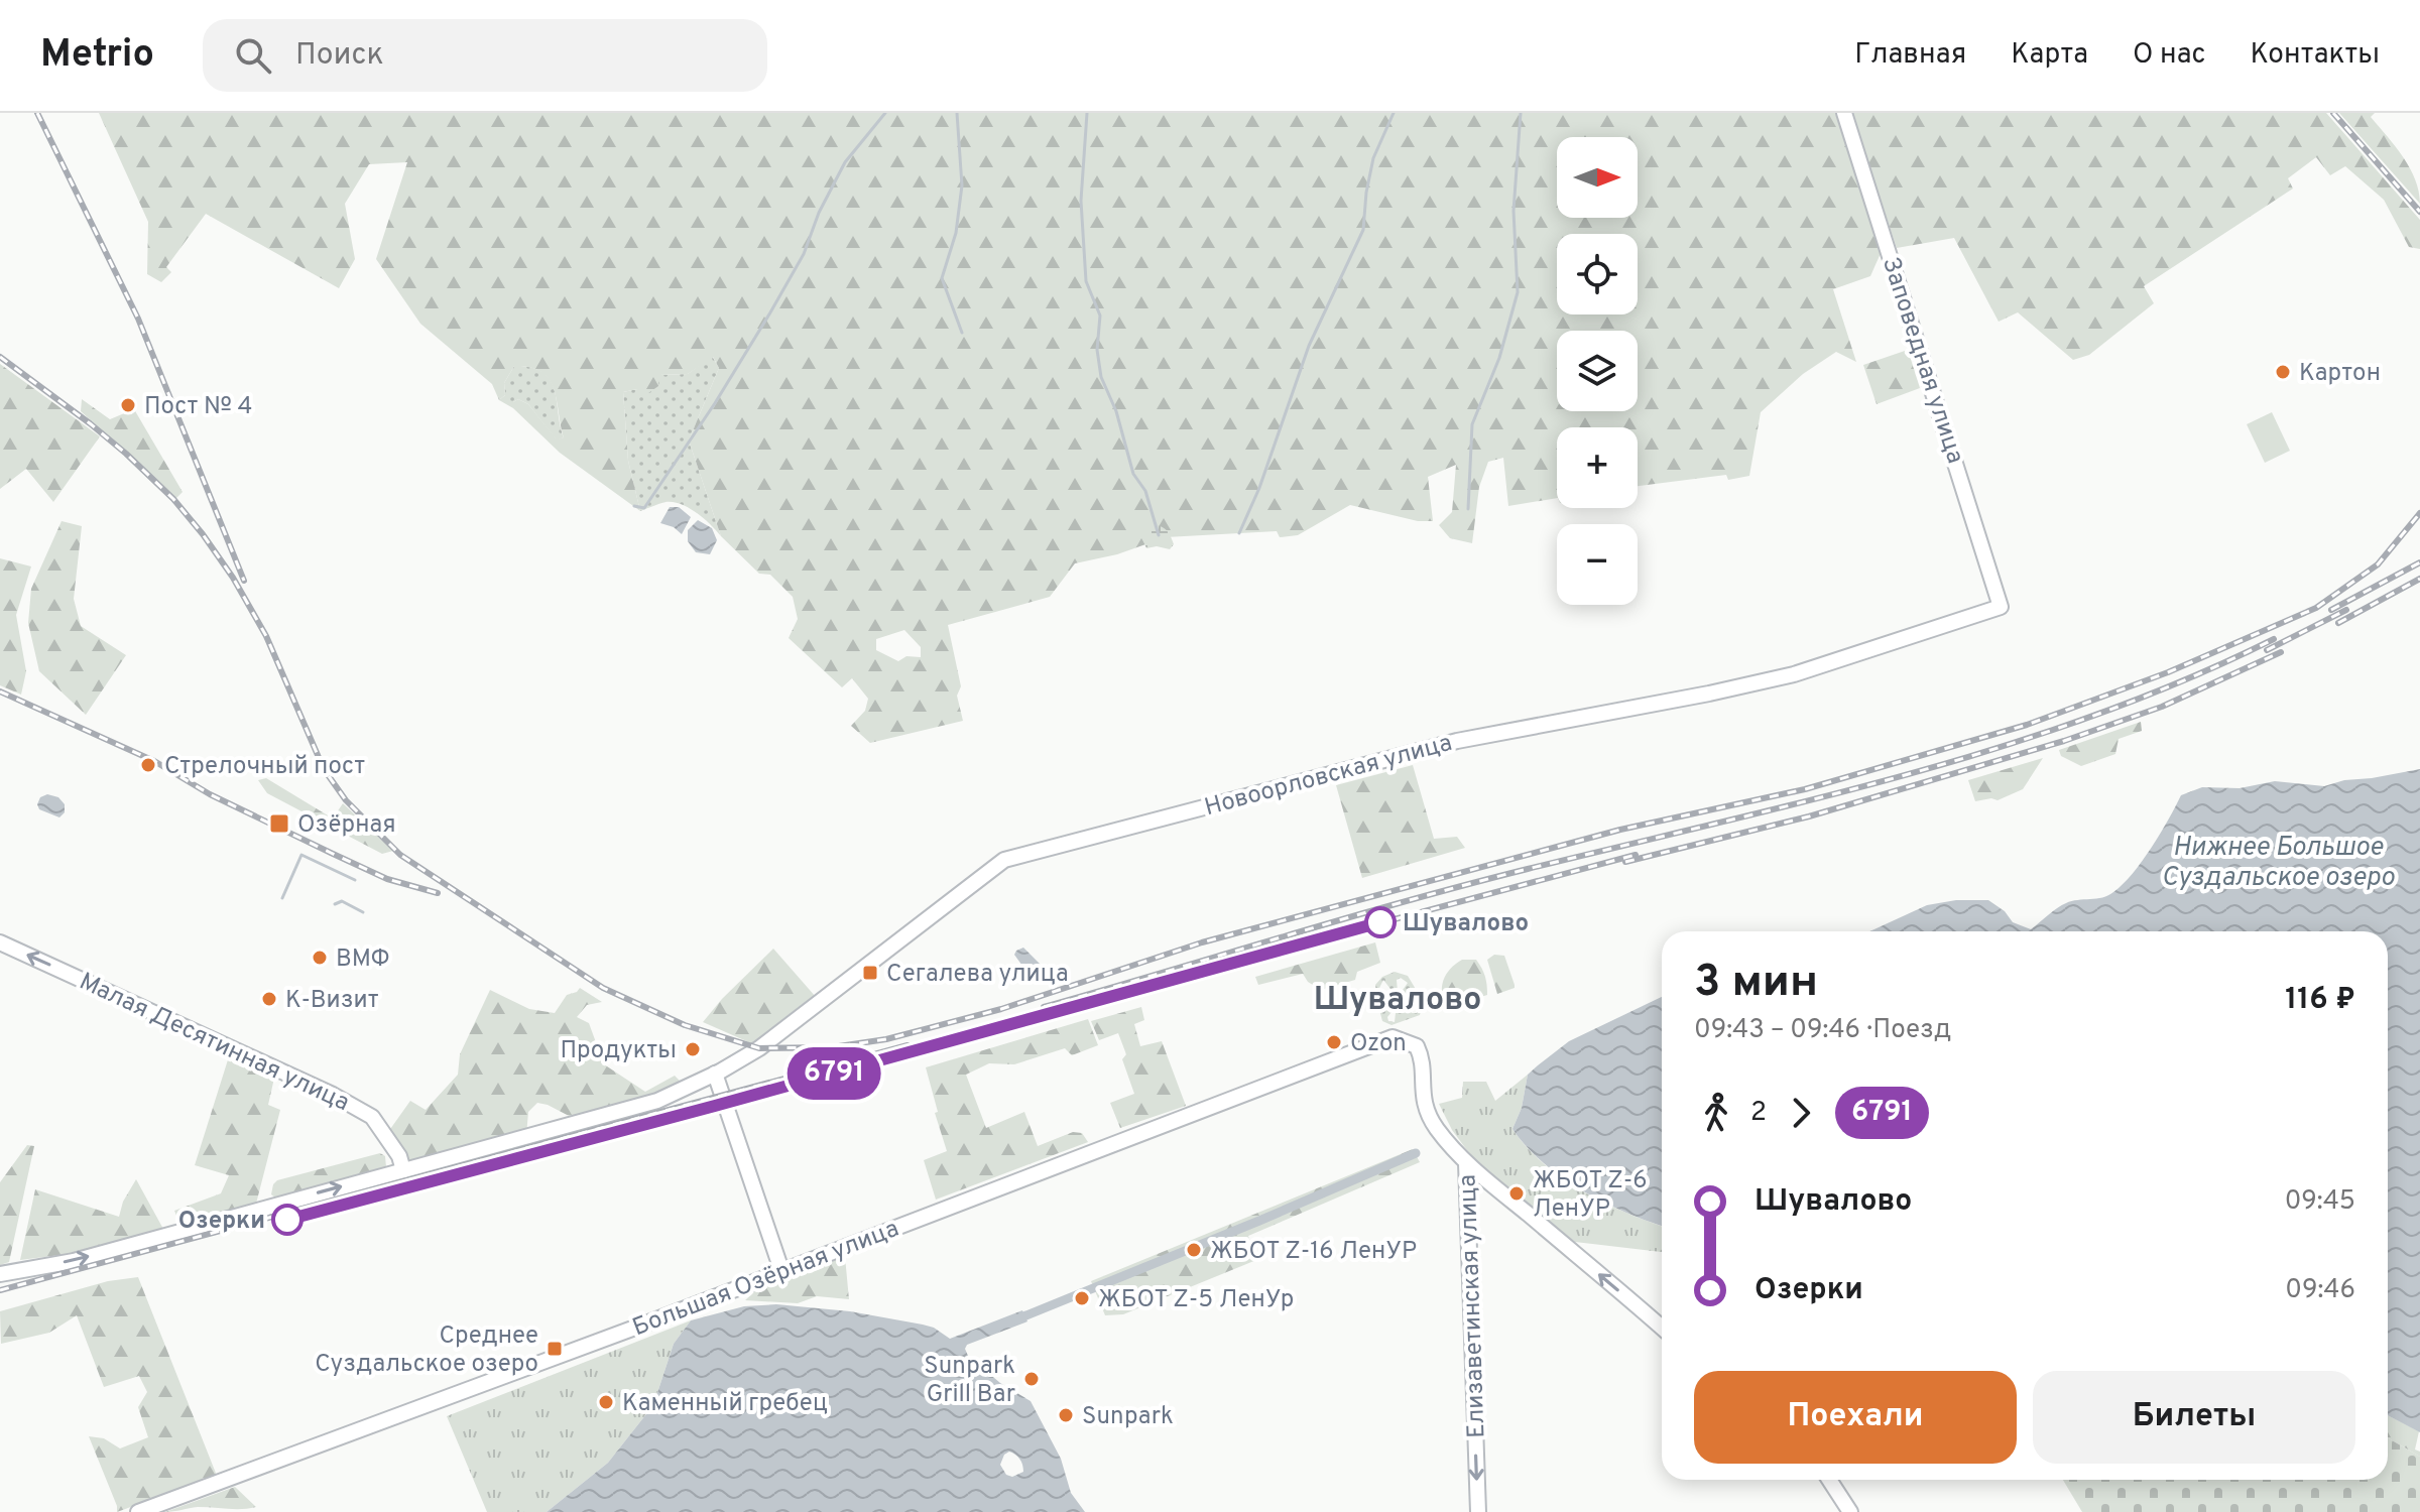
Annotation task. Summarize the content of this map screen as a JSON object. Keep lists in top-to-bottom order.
{
  "streets": {
    "street": [
      "Заповедная улица",
      "Новоорловская улица",
      "Малая Десятинная улица",
      "Большая Озёрная улица",
      "Елизаветинская улица"
    ]
  },
  "crossings": [
    ["Заповедная улица", "Новоорловская улица"],
    ["Новоорловская улица", "Малая Десятинная улица"],
    ["Большая Озёрная улица", "Елизаветинская улица"]
  ],
  "one_way": ["Малая Десятинная улица", "Елизаветинская улица"],
  "districts": ["Шувалово"],
  "water": ["Нижнее Большое Суздальское озеро"],
  "places": {
    "other": [
      "Картон",
      "Пост № 4",
      "Стрелочный пост",
      "Шувалово",
      "ВМФ",
      "К-Визит",
      "Ozon",
      "Продукты",
      "ЖБОТ Z-6 ЛенУР",
      "Озерки",
      "ЖБОТ Z-16 ЛенУР",
      "ЖБОТ Z-5 ЛенУр",
      "Sunpark Grill Bar",
      "Каменный гребец",
      "Sunpark"
    ],
    "transit": ["Озёрная", "Сегалева улица", "Среднее Суздальское озеро"]
  },
  "north": "right",
  "page": {
    "header": "Metrio",
    "search": "Поиск",
    "nav": [
      "Главная",
      "Карта",
      "О нас",
      "Контакты"
    ],
    "on_map": "6791",
    "map_buttons": ["+", "−"],
    "heading": ["3 мин", "09:43 – 09:46 · Поезд", "116 ₽"],
    "legs": ["2", "6791"],
    "list": [
      {
        "name": "Шувалово",
        "value": "09:45"
      },
      {
        "name": "Озерки",
        "value": "09:46"
      }
    ],
    "buttons": ["Поехали", "Билеты"]
  }
}
